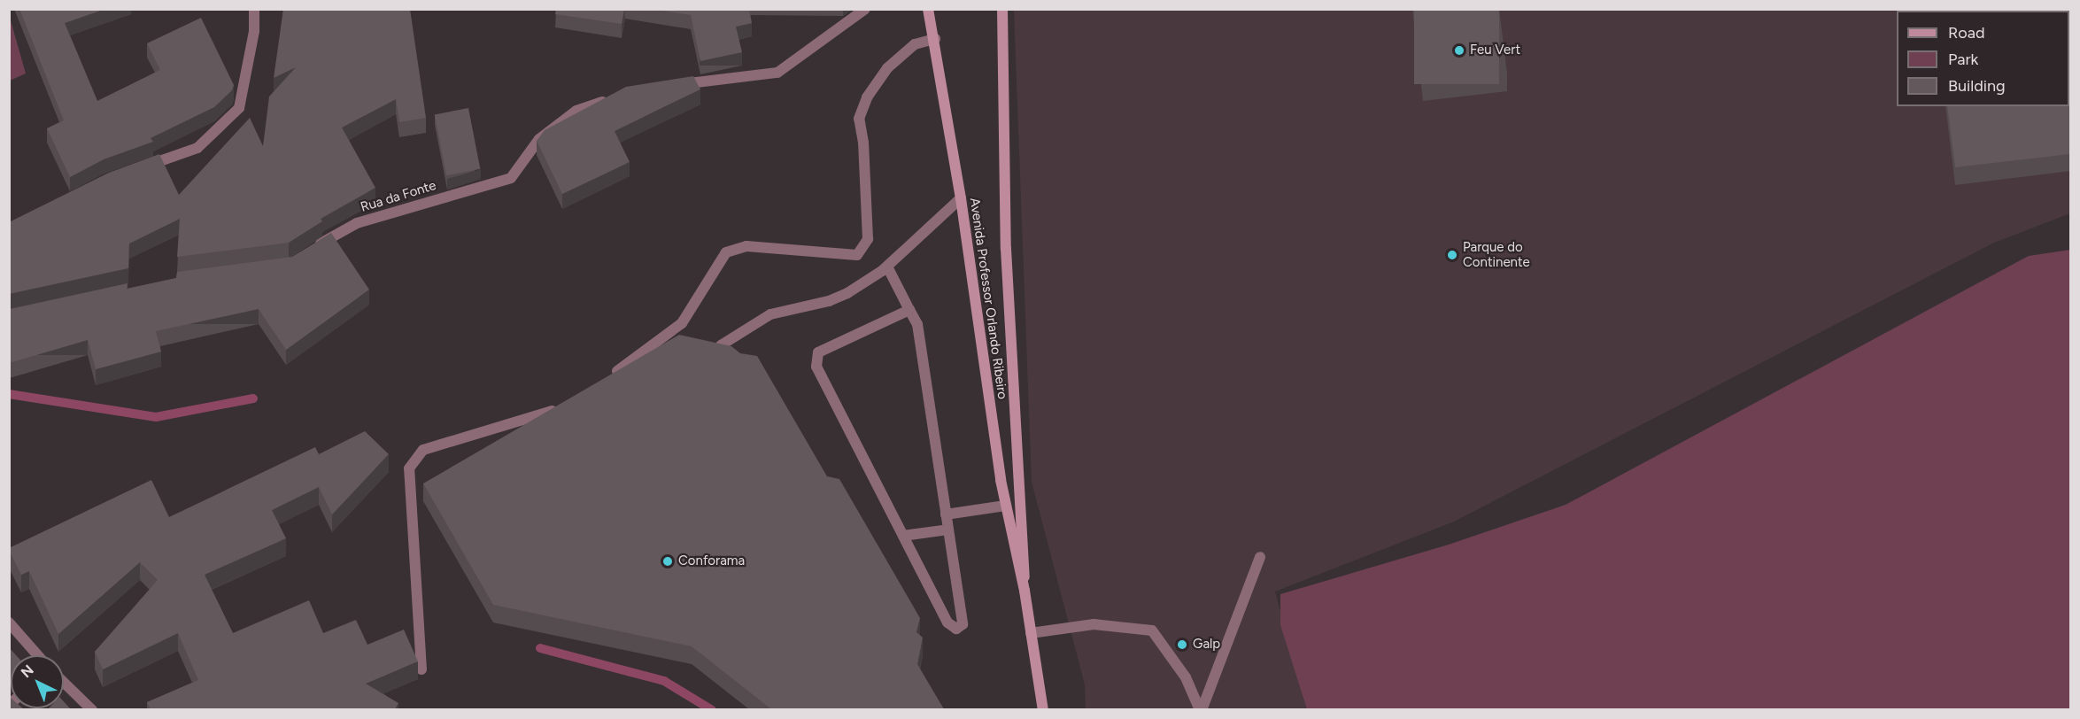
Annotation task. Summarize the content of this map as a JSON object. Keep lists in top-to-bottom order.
{
  "streets": {
    "main road": ["Avenida Professor Orlando Ribeiro"],
    "street": ["Rua da Fonte"]
  },
  "places": [
    "Feu Vert",
    "Parque do Continente",
    "Conforama",
    "Galp"
  ],
  "legend": ["Road", "Park", "Building"],
  "north": "top left"
}
